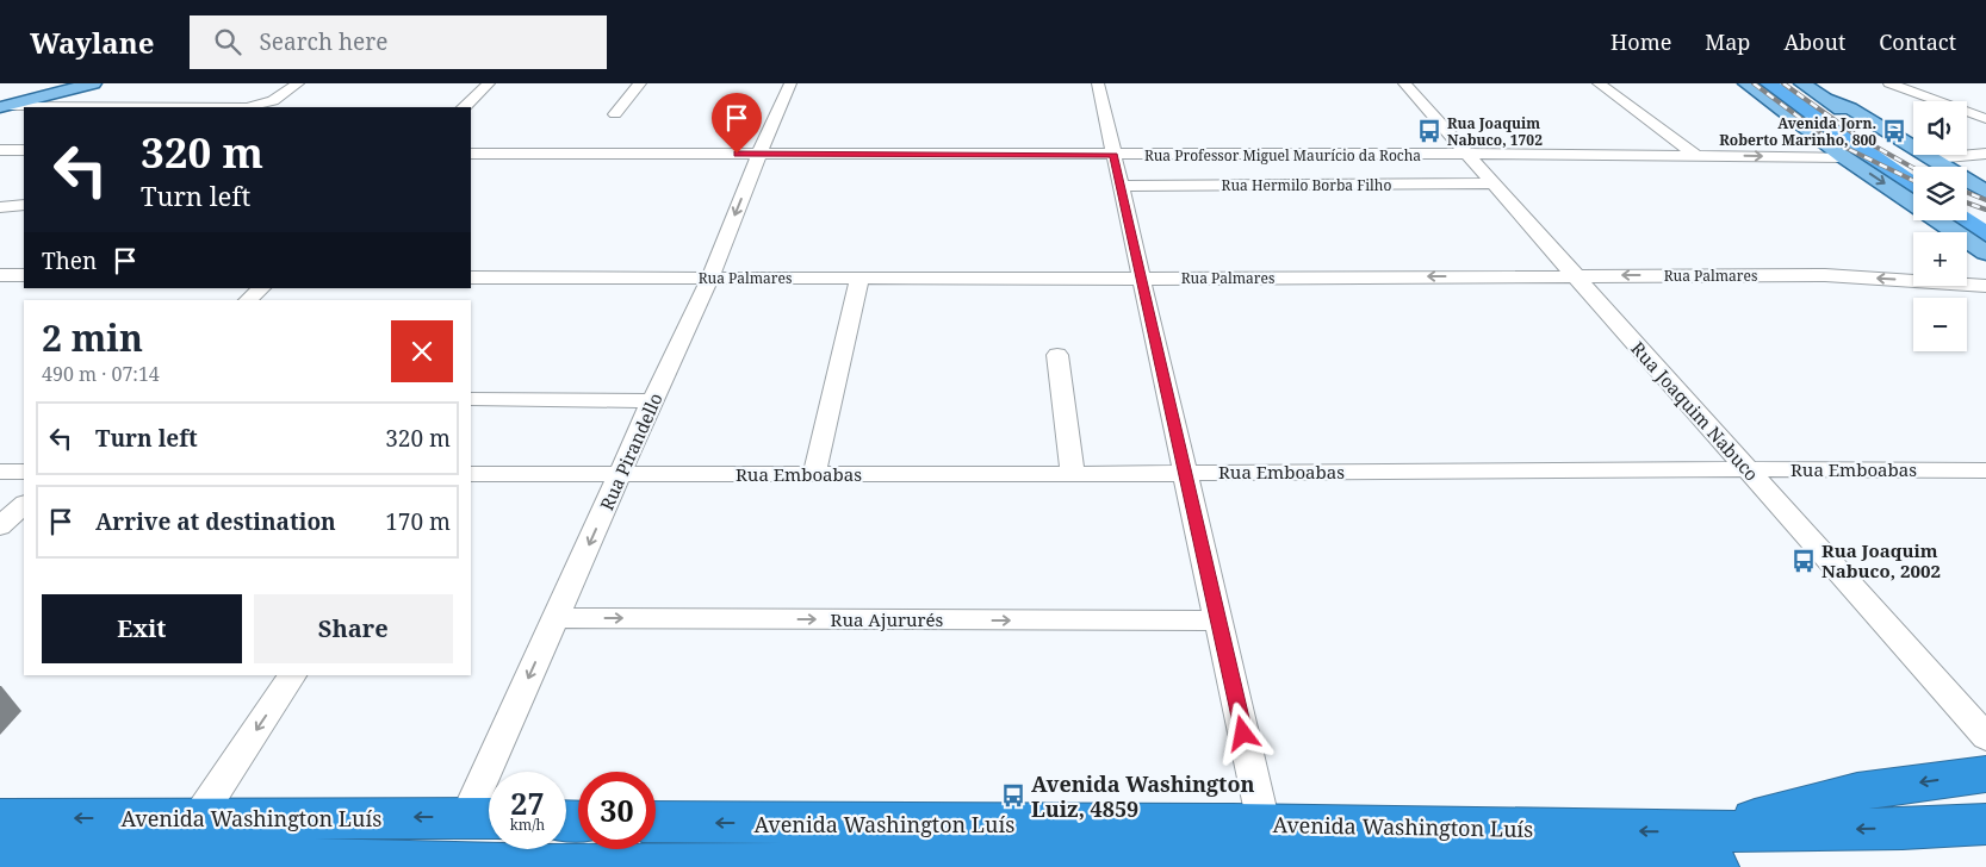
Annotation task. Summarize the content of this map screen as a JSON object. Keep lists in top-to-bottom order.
{
  "streets": {
    "highway": ["Avenida Washington Luís"],
    "street": [
      "Rua Professor Miguel Maurício da Rocha",
      "Rua Hermilo Borba Filho",
      "Rua Palmares",
      "Rua Joaquim Nabuco",
      "Rua Pirandello",
      "Rua Emboabas",
      "Rua Ajururés"
    ]
  },
  "crossings": [
    ["Rua Professor Miguel Maurício da Rocha", "Rua Joaquim Nabuco"],
    ["Rua Professor Miguel Maurício da Rocha", "Rua Pirandello"],
    ["Rua Hermilo Borba Filho", "Rua Joaquim Nabuco"],
    ["Rua Palmares", "Rua Joaquim Nabuco"],
    ["Rua Palmares", "Rua Pirandello"],
    ["Rua Joaquim Nabuco", "Rua Emboabas"],
    ["Rua Pirandello", "Rua Emboabas"],
    ["Rua Pirandello", "Rua Ajururés"],
    ["Rua Pirandello", "Avenida Washington Luís"]
  ],
  "one_way": ["Rua Palmares", "Rua Pirandello", "Rua Ajururés"],
  "places": {
    "bus stop": [
      "Rua Joaquim Nabuco, 1702",
      "Avenida Jorn. Roberto Marinho, 800",
      "Rua Joaquim Nabuco, 2002",
      "Avenida Washington Luiz, 4859"
    ]
  },
  "page": {
    "header": "Waylane",
    "search": "Search here",
    "nav": [
      "Home",
      "Map",
      "About",
      "Contact"
    ],
    "map_buttons": ["+", "−"],
    "turn": ["320 m", "Turn left"],
    "then": "Then",
    "heading": ["2 min", "490 m · 07:14"],
    "list": [
      {
        "name": "Turn left",
        "value": "320 m"
      },
      {
        "name": "Arrive at destination",
        "value": "170 m"
      }
    ],
    "buttons": ["Exit", "Share"],
    "speed": "27 km/h",
    "limit": "30"
  }
}
